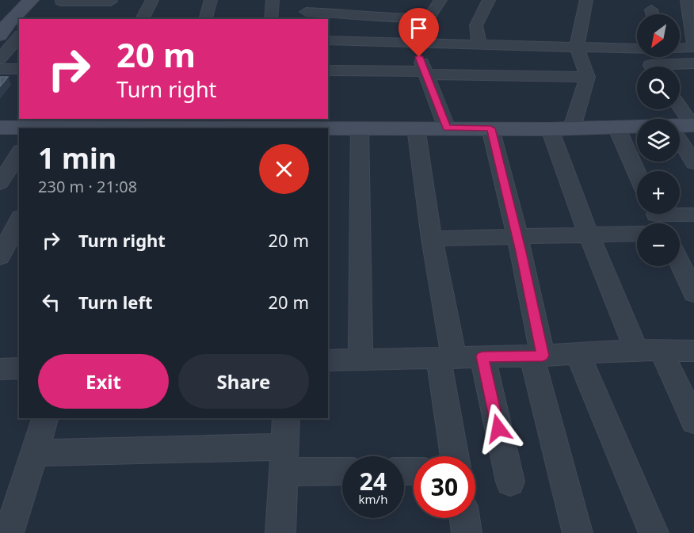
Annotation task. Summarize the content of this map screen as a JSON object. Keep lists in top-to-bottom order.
{
  "north": "bottom left",
  "page": {
    "map_buttons": ["+", "−"],
    "turn": ["20 m", "Turn right"],
    "heading": ["1 min", "230 m · 21:08"],
    "list": [
      {
        "name": "Turn right",
        "value": "20 m"
      },
      {
        "name": "Turn left",
        "value": "20 m"
      }
    ],
    "buttons": ["Exit", "Share"],
    "speed": "24 km/h",
    "limit": "30"
  }
}
